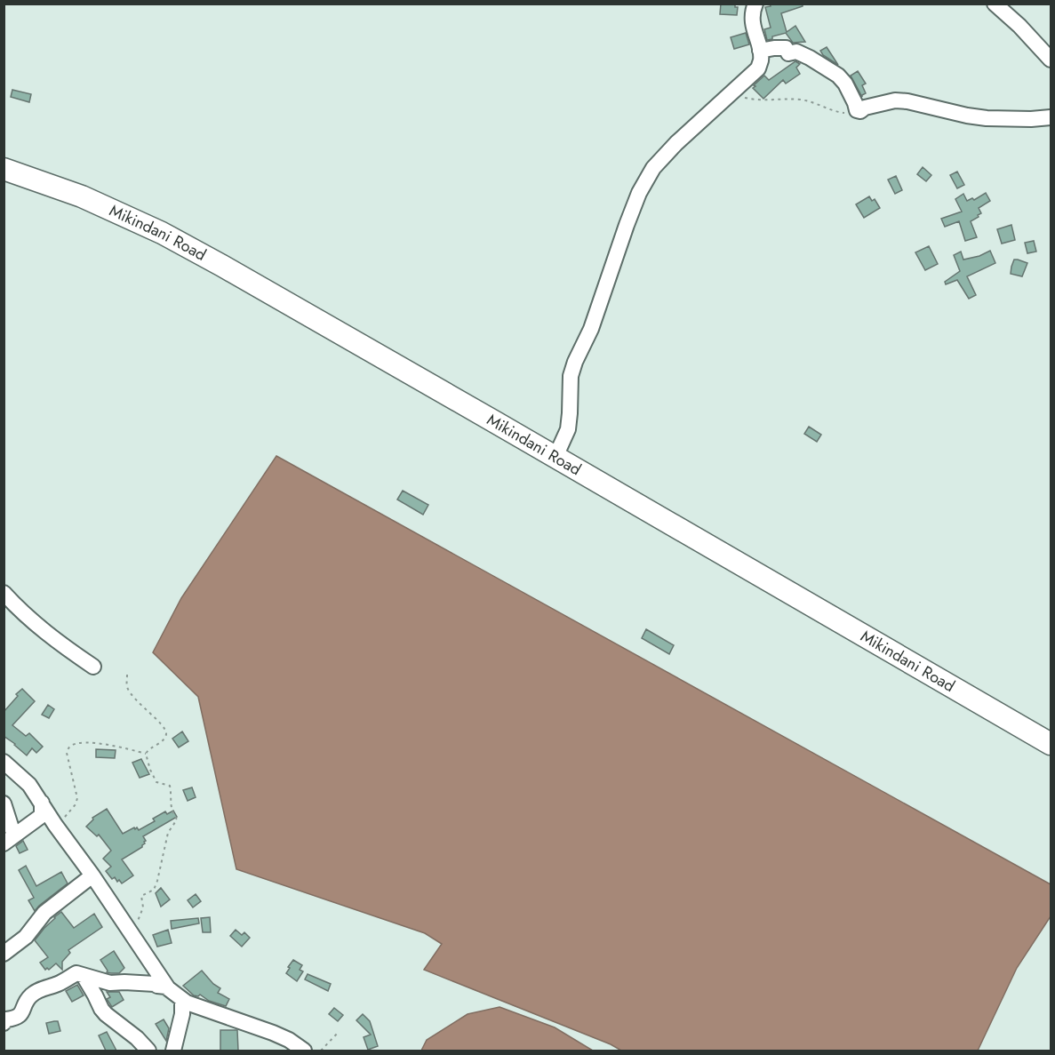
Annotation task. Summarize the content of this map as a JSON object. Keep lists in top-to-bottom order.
{
  "streets": {
    "highway": ["Mikindani Road"]
  }
}
